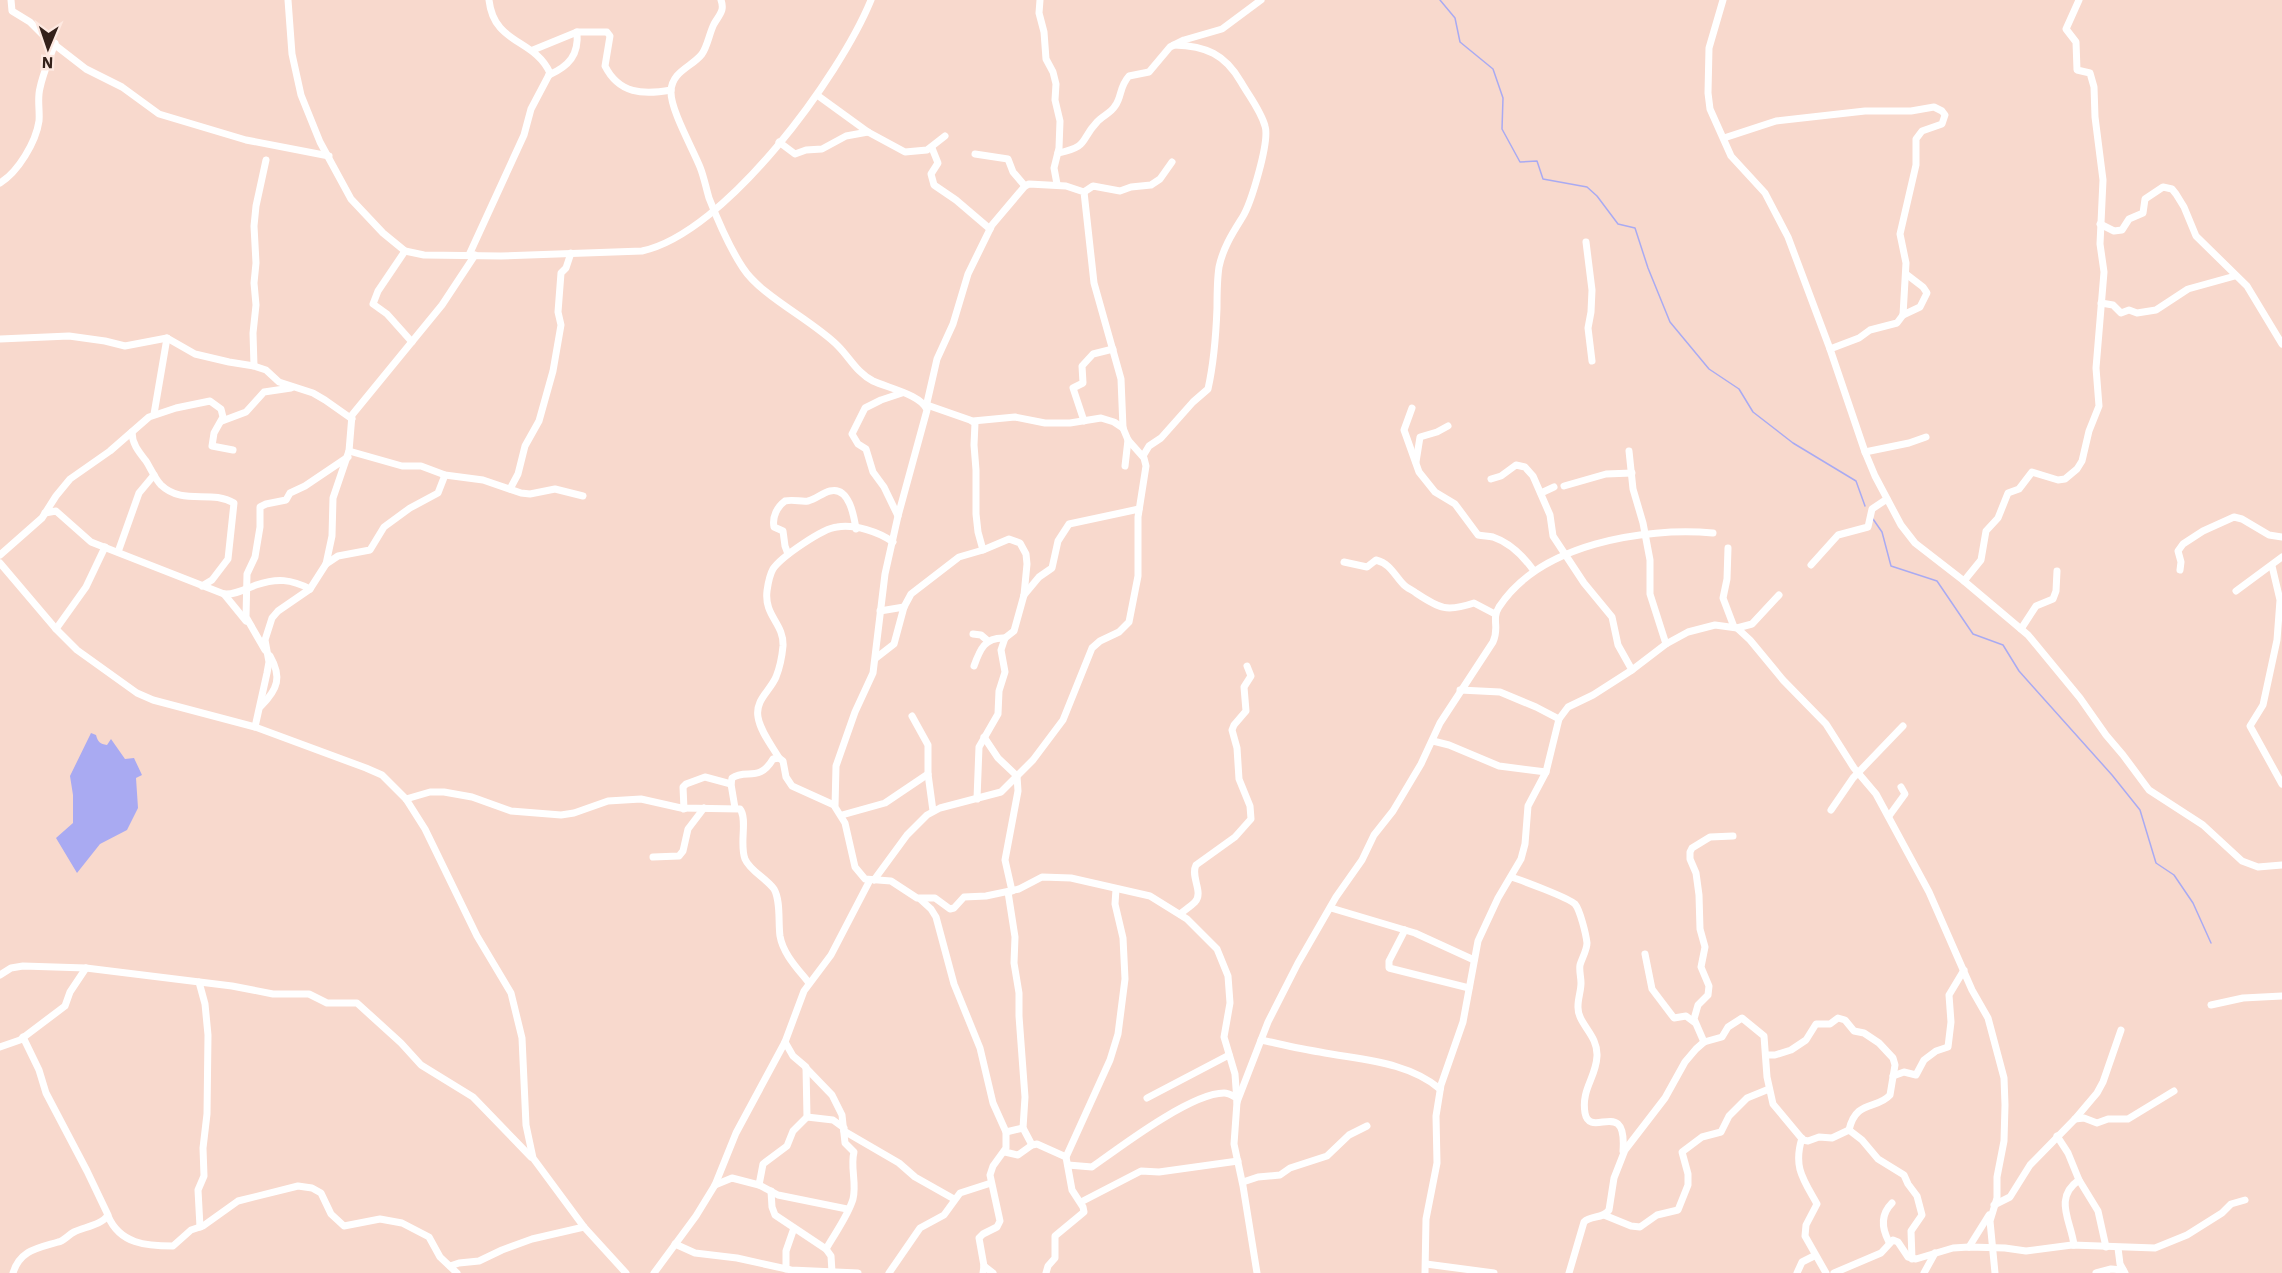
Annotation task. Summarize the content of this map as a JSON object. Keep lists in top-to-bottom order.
{
  "north": "bottom"
}
